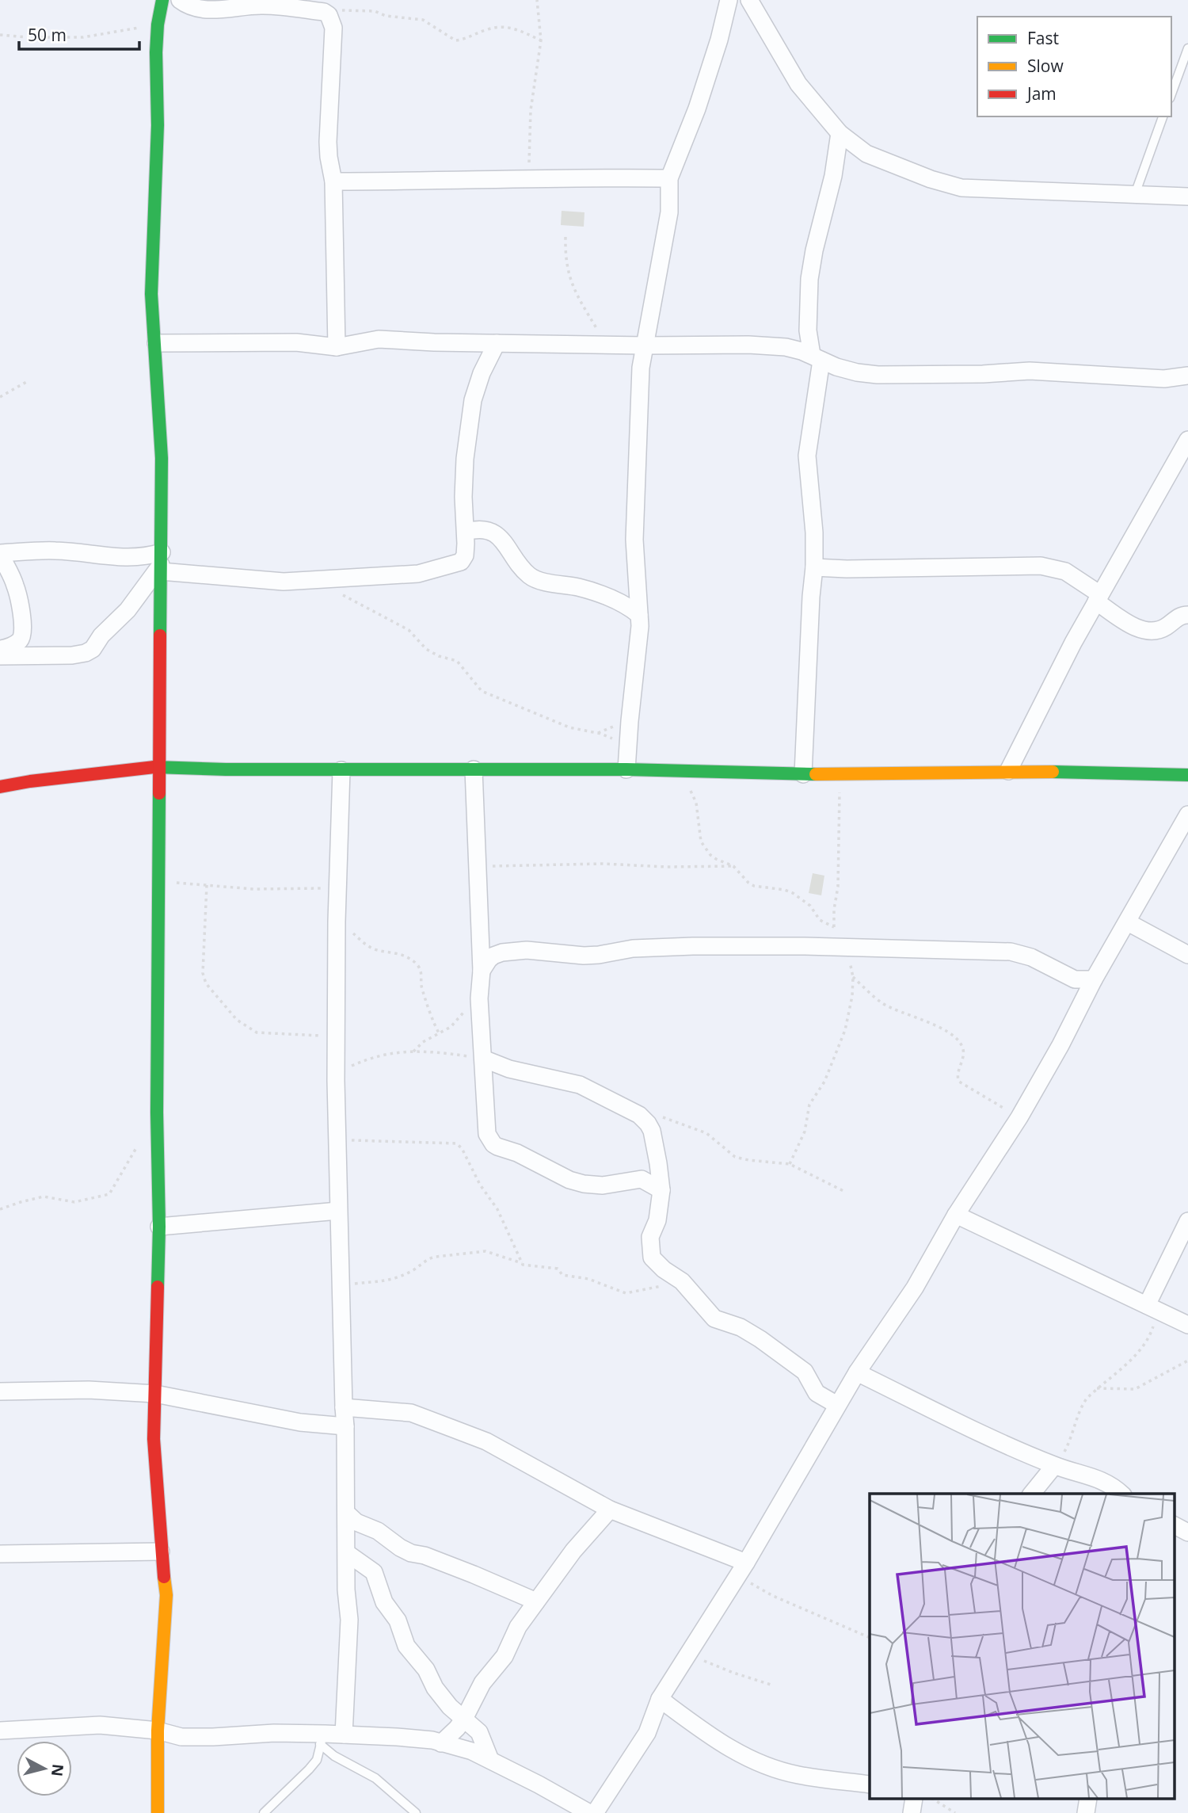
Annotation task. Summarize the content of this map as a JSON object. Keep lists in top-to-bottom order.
{
  "legend": ["Fast", "Slow", "Jam"],
  "scale_bar": "50 m",
  "north": "right"
}
